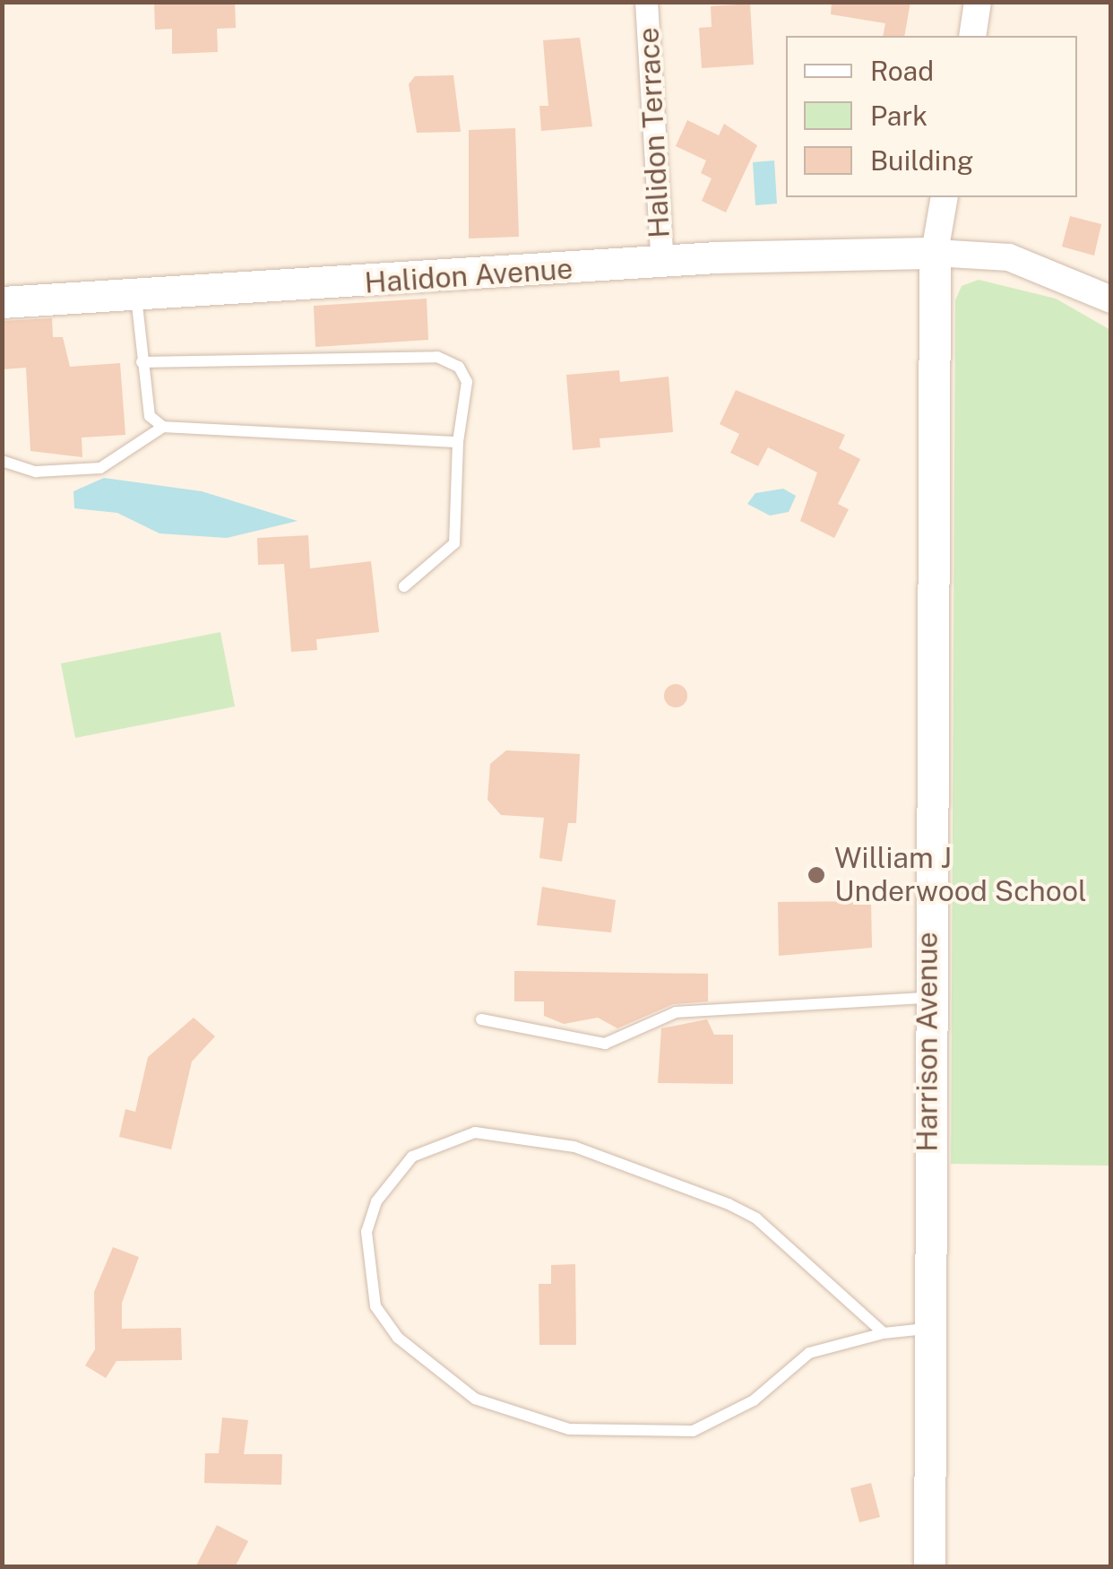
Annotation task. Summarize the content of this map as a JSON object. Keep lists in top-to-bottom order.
{
  "streets": {
    "main road": ["Halidon Avenue", "Harrison Avenue"],
    "street": ["Halidon Terrace"]
  },
  "crossings": [
    ["Halidon Terrace", "Halidon Avenue"],
    ["Halidon Avenue", "Harrison Avenue"]
  ],
  "places": ["William J Underwood School"],
  "legend": ["Road", "Park", "Building"]
}
